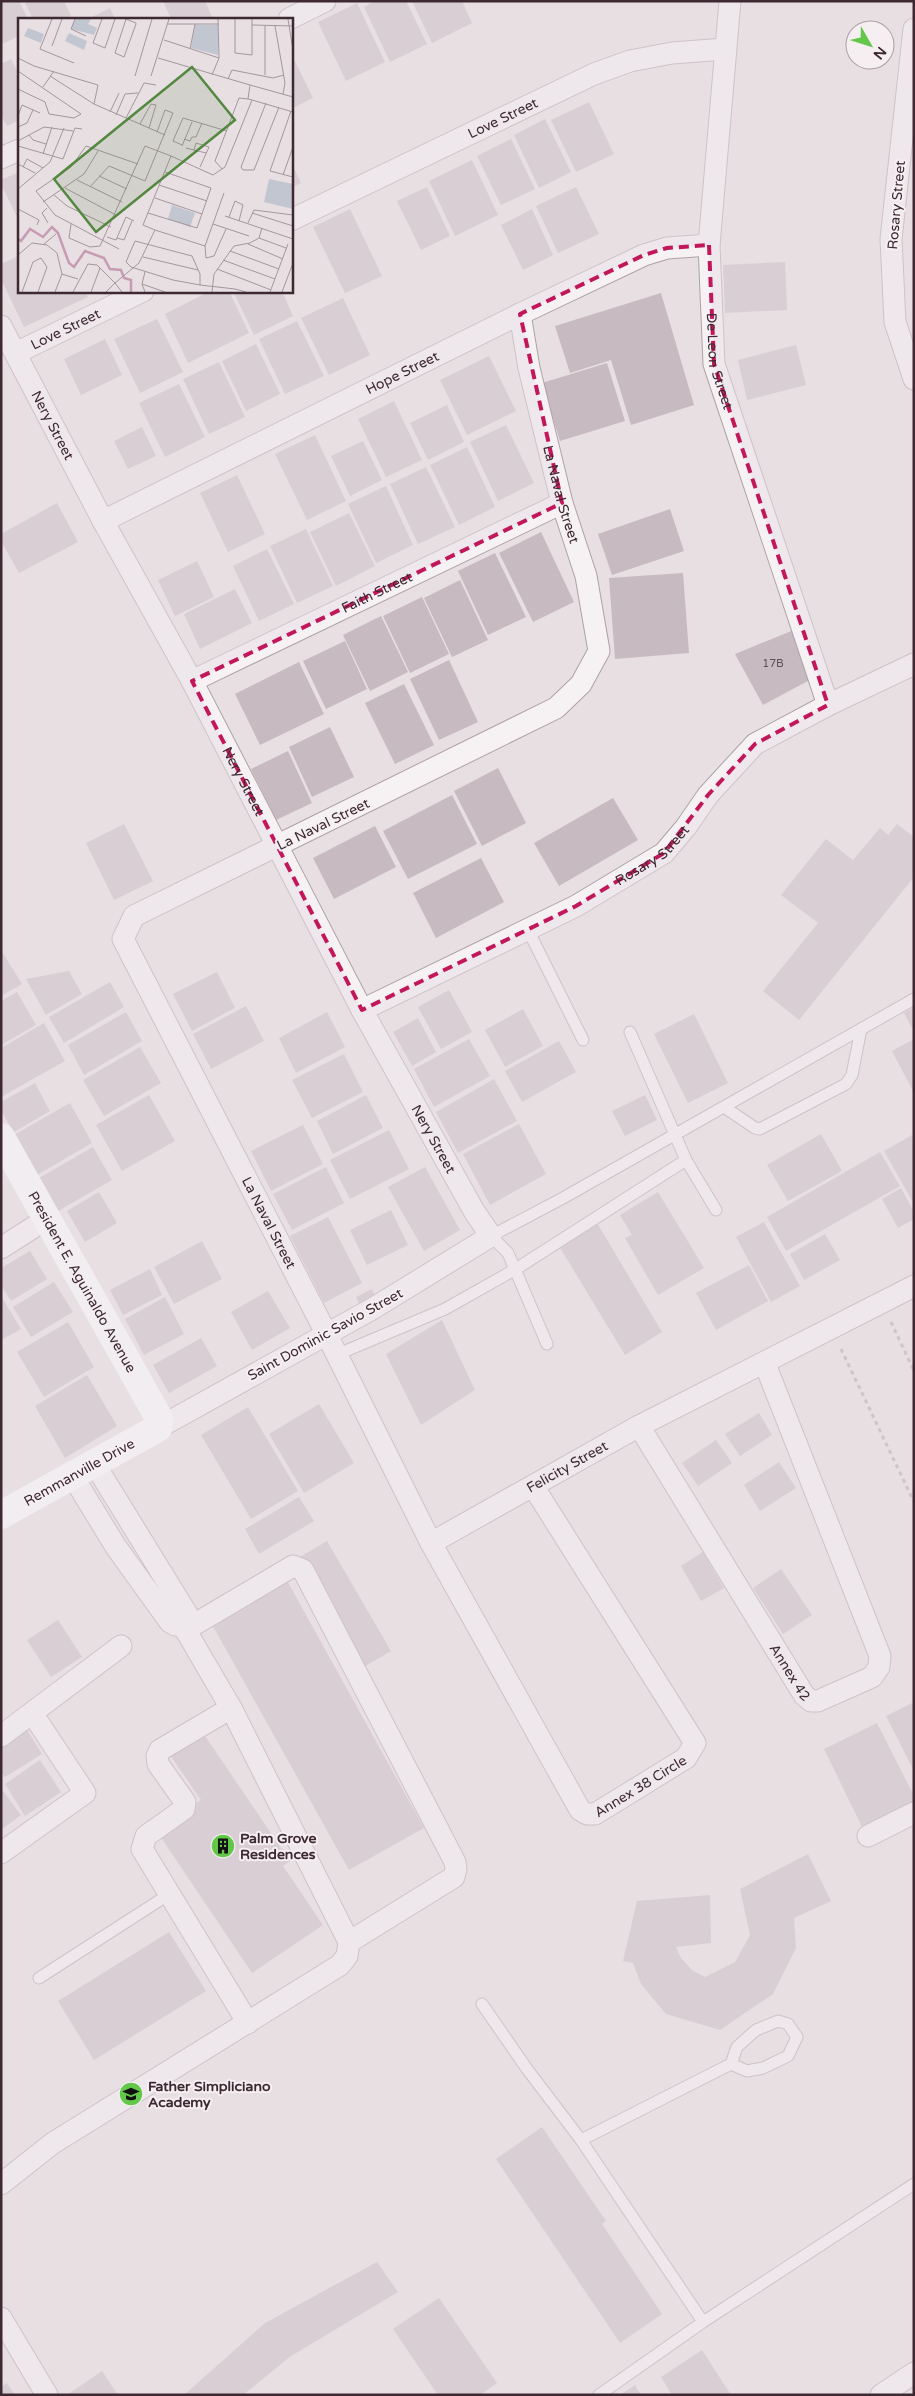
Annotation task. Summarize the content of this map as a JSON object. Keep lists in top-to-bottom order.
{
  "streets": {
    "main road": ["President E. Aguinaldo Avenue", "Remmanville Drive"],
    "street": [
      "Love Street",
      "Rosary Street",
      "De Leon Street",
      "Hope Street",
      "Nery Street",
      "La Naval Street",
      "Faith Street",
      "Saint Dominic Savio Street",
      "Felicity Street",
      "Annex 42",
      "Annex 38 Circle"
    ]
  },
  "crossings": [
    ["Love Street", "De Leon Street"],
    ["Love Street", "Nery Street"],
    ["Rosary Street", "De Leon Street"],
    ["Rosary Street", "Nery Street"],
    ["De Leon Street", "Hope Street"],
    ["Hope Street", "Nery Street"],
    ["Hope Street", "La Naval Street"],
    ["Nery Street", "La Naval Street"],
    ["Nery Street", "Faith Street"],
    ["Nery Street", "Saint Dominic Savio Street"],
    ["La Naval Street", "Faith Street"],
    ["La Naval Street", "Saint Dominic Savio Street"],
    ["President E. Aguinaldo Avenue", "Saint Dominic Savio Street"],
    ["President E. Aguinaldo Avenue", "Remmanville Drive"],
    ["Saint Dominic Savio Street", "Remmanville Drive"],
    ["Felicity Street", "Annex 42"],
    ["Felicity Street", "Annex 38 Circle"]
  ],
  "places": {
    "building": ["Palm Grove Residences"],
    "school or university": ["Father Simpliciano Academy"]
  },
  "house_numbers": ["17B"],
  "north": "bottom right"
}
